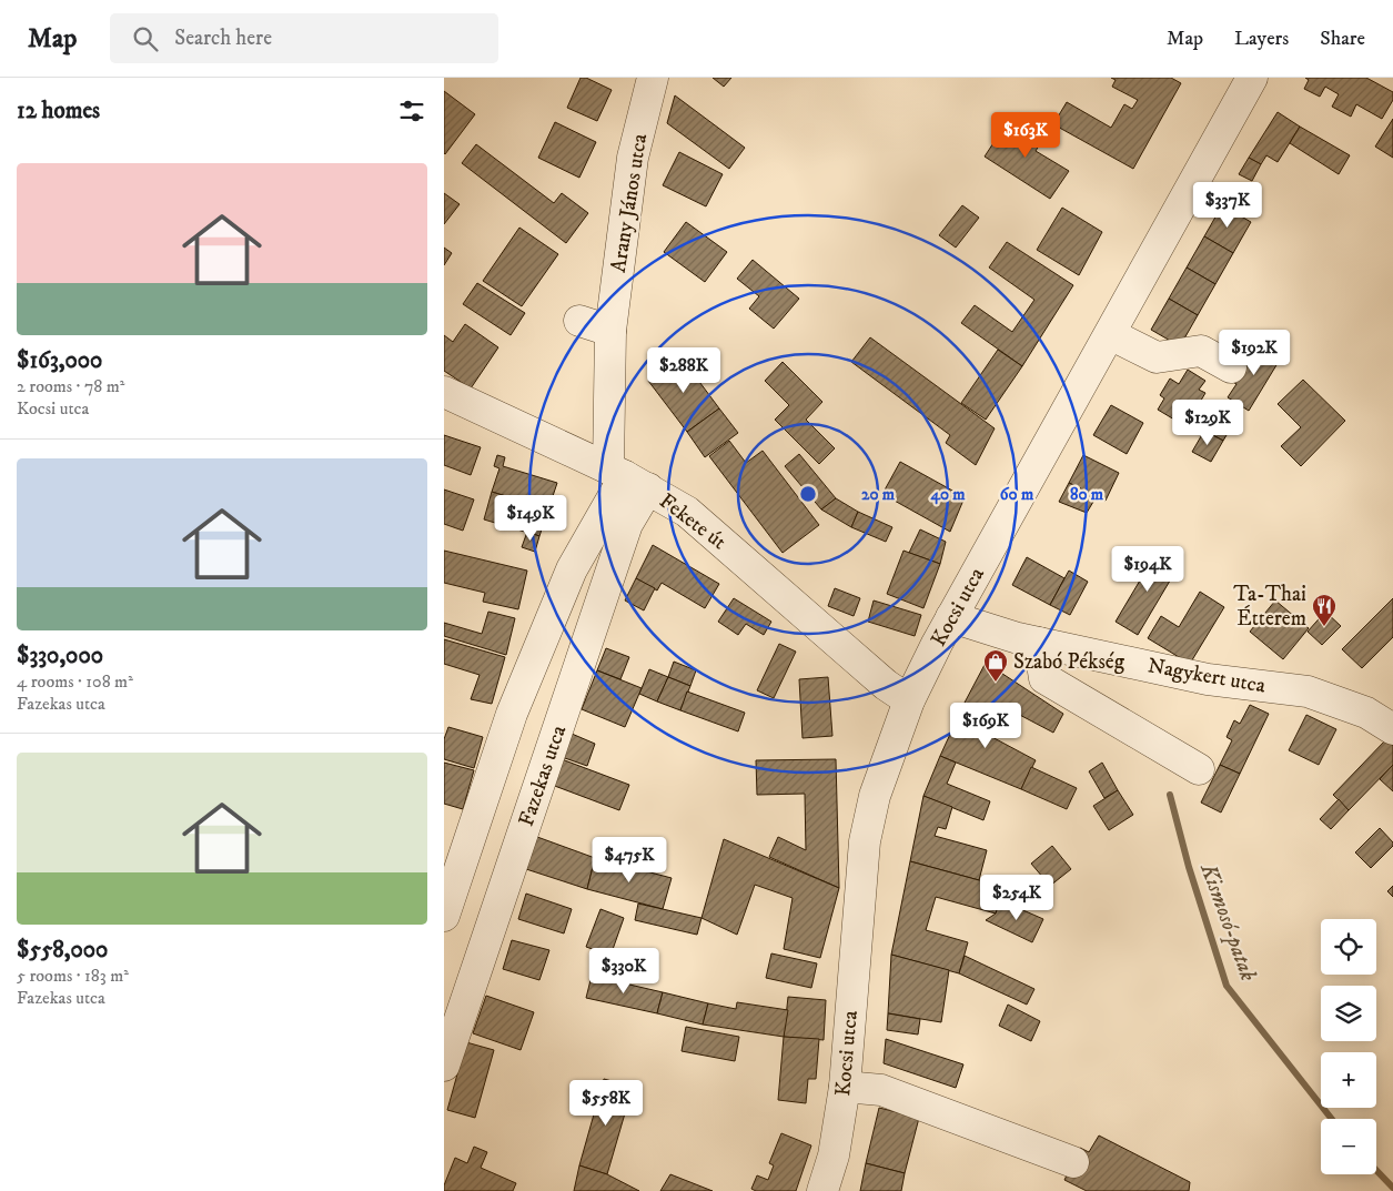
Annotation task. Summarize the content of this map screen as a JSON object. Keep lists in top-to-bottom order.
{
  "streets": {
    "street": [
      "Arany János utca",
      "Fekete út",
      "Kocsi utca",
      "Nagykert utca",
      "Fazekas utca"
    ]
  },
  "crossings": [
    ["Arany János utca", "Fekete út"],
    ["Arany János utca", "Fazekas utca"],
    ["Fekete út", "Kocsi utca"],
    ["Fekete út", "Fazekas utca"],
    ["Kocsi utca", "Nagykert utca"]
  ],
  "water": ["Kismosó-patak"],
  "places": {
    "restaurant": ["Ta-Thai Étterem"],
    "shop": ["Szabó Pékség"]
  },
  "page": {
    "header": "Map",
    "search": "Search here",
    "nav": ["Map", "Layers", "Share"],
    "heading": "12 homes",
    "price": [
      "$163K",
      "$337K",
      "$192K",
      "$288K",
      "$129K",
      "$149K",
      "$194K",
      "$169K",
      "$475K",
      "$254K",
      "$330K",
      "$558K"
    ],
    "list": [
      {
        "name": "$163,000",
        "note": "2 rooms · 78 m² · Kocsi utca"
      },
      {
        "name": "$330,000",
        "note": "4 rooms · 108 m² · Fazekas utca"
      },
      {
        "name": "$558,000",
        "note": "5 rooms · 183 m² · Fazekas utca"
      }
    ],
    "map_buttons": ["+", "−"]
  },
  "rings": [
    "20 m",
    "40 m",
    "60 m",
    "80 m"
  ]
}
